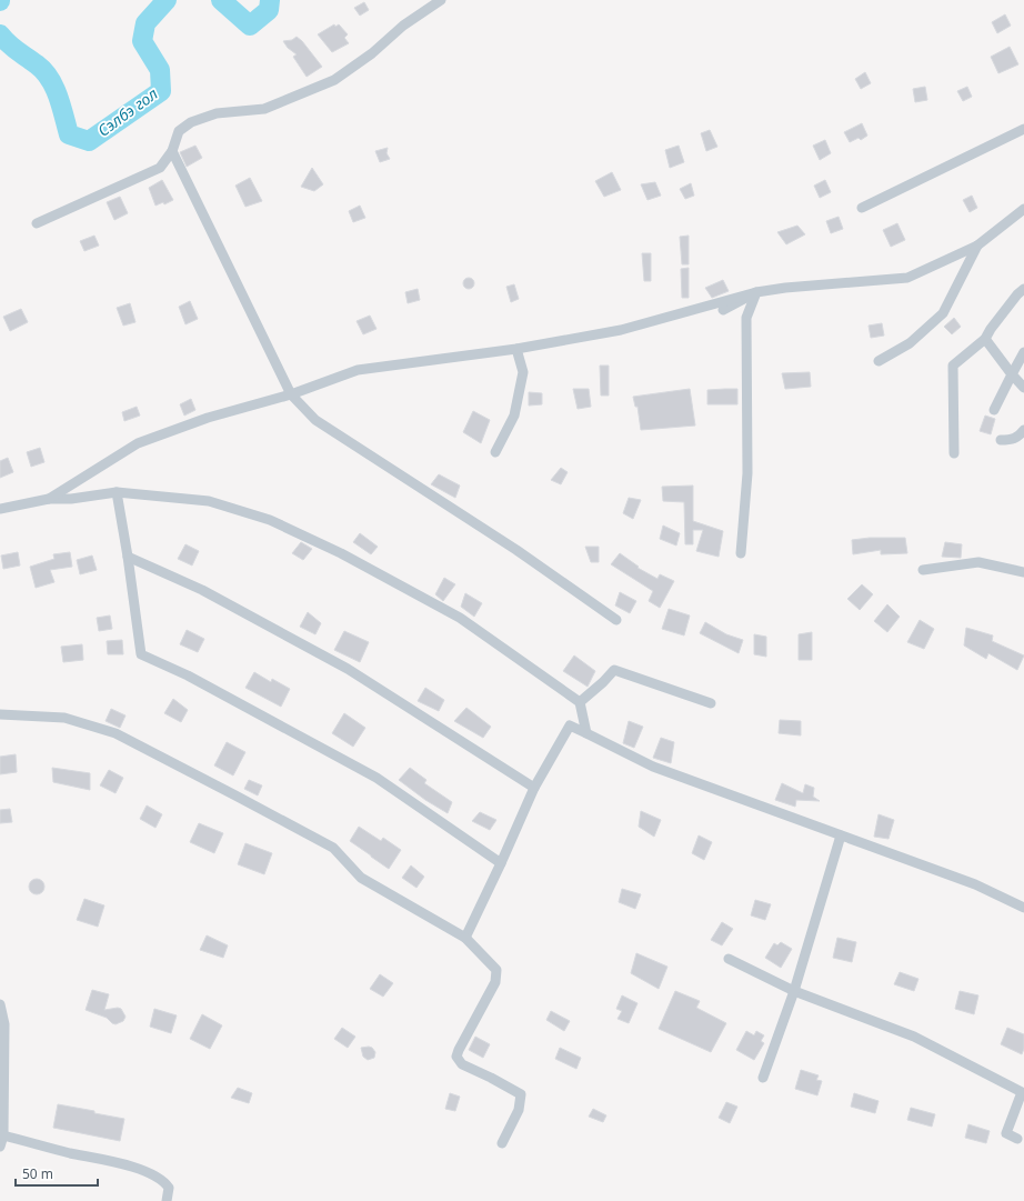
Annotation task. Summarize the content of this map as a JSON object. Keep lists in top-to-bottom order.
{
  "water": ["Сэлбэ гол"],
  "scale_bar": "50 m"
}
